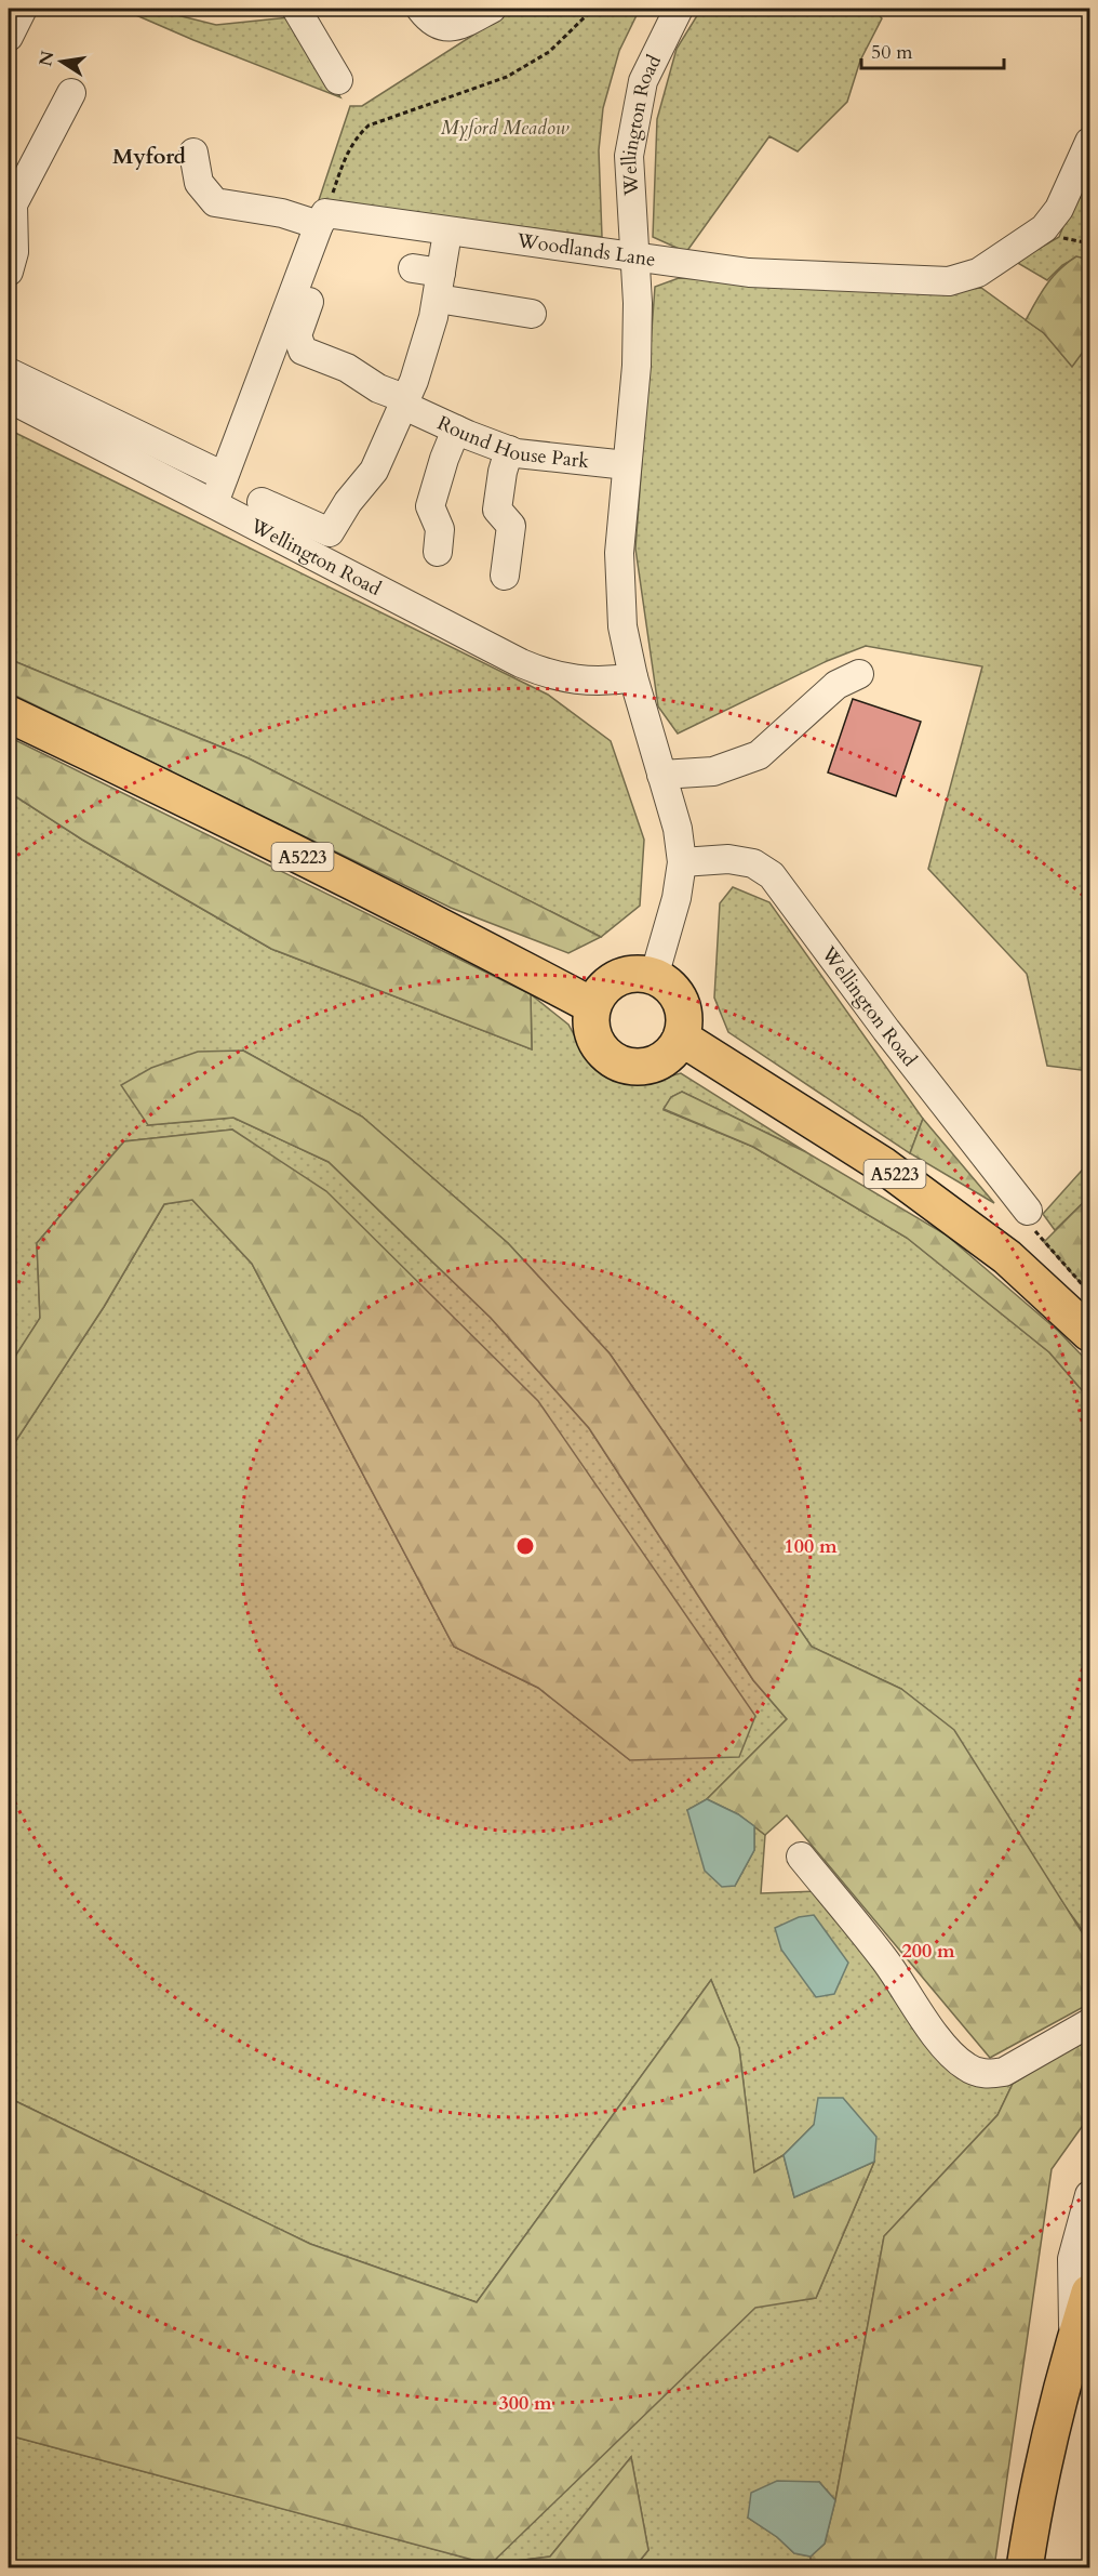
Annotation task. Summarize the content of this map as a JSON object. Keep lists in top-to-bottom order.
{
  "streets": {
    "main road": ["A5223"],
    "street": ["Wellington Road", "Woodlands Lane", "Round House Park"]
  },
  "crossings": [
    ["Wellington Road", "Woodlands Lane"],
    ["Wellington Road", "Round House Park"],
    ["Wellington Road", "A5223"]
  ],
  "districts": ["Myford"],
  "parks": ["Myford Meadow"],
  "scale_bar": "50 m",
  "north": "left",
  "rings": ["100 m", "200 m", "300 m"]
}
